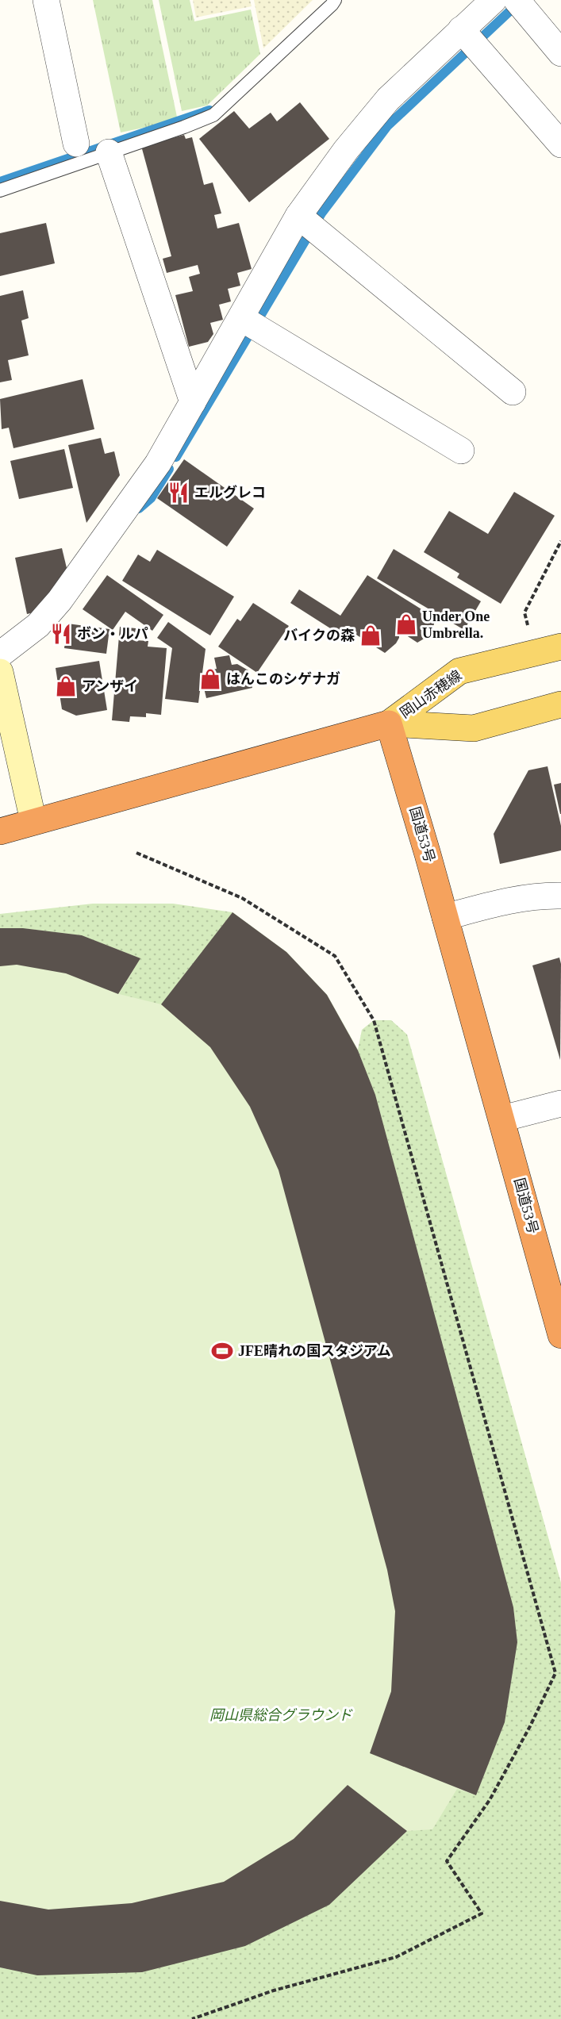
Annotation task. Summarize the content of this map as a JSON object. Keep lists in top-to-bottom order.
{
  "streets": {
    "highway": ["国道53号"],
    "main road": ["岡山赤穂線"]
  },
  "crossings": [
    ["岡山赤穂線", "国道53号"]
  ],
  "parks": ["岡山県総合グラウンド"],
  "places": {
    "restaurant": ["エルグレコ", "ボン・ルパ"],
    "shop": [
      "Under One Umbrella.",
      "バイクの森",
      "はんこのシゲナガ",
      "アンザイ"
    ],
    "sports": ["JFE晴れの国スタジアム"]
  }
}
